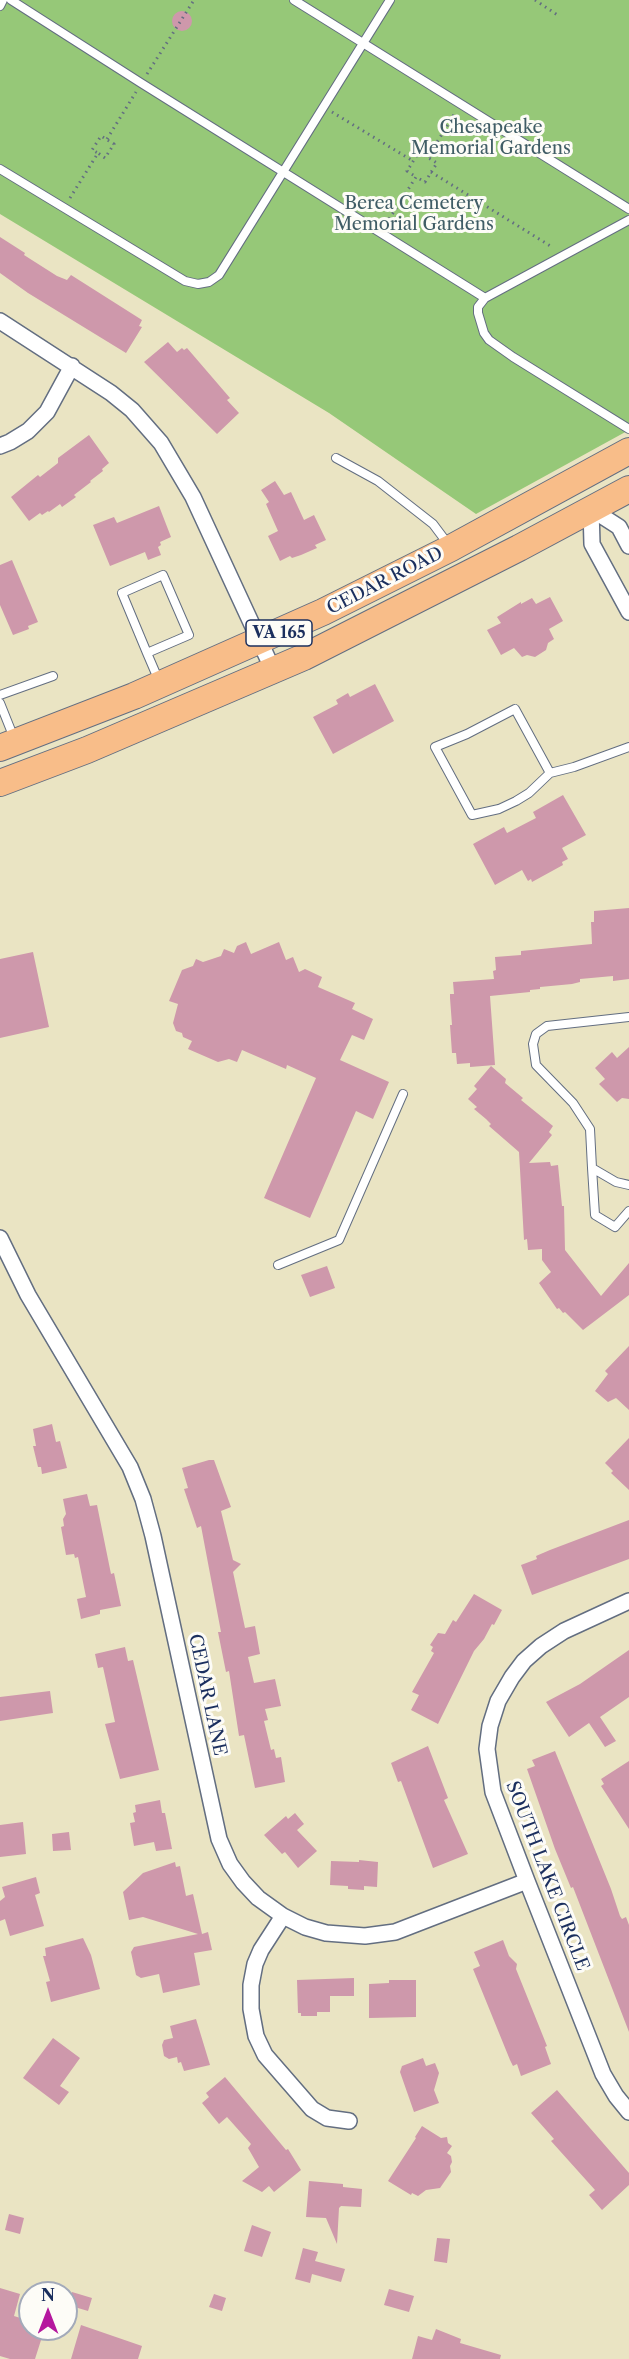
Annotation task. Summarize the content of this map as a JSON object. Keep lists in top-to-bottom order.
{
  "streets": {
    "main road": ["CEDAR ROAD", "VA 165"],
    "street": ["CEDAR LANE", "SOUTH LAKE CIRCLE"]
  },
  "crossings": [
    ["CEDAR LANE", "SOUTH LAKE CIRCLE"]
  ],
  "parks": ["Chesapeake Memorial Gardens", "Berea Cemetery Memorial Gardens"],
  "north": "top"
}
